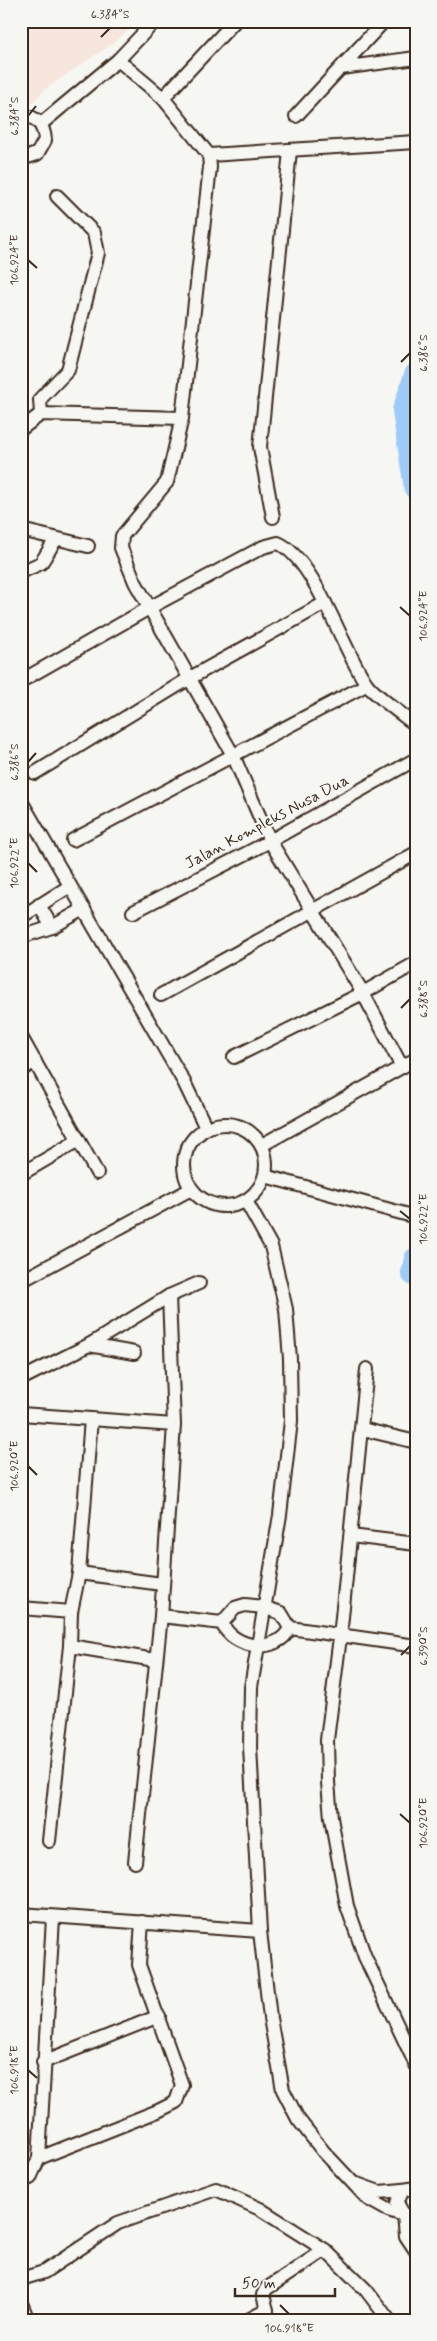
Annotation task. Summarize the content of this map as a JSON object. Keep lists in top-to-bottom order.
{
  "streets": {
    "street": ["Jalan Kompleks Nusa Dua"]
  },
  "scale_bar": "50 m",
  "coordinates": [
    "6.384°S",
    "106.924°E",
    "6.386°S",
    "106.922°E",
    "6.388°S",
    "106.920°E",
    "6.390°S",
    "106.918°E"
  ]
}
